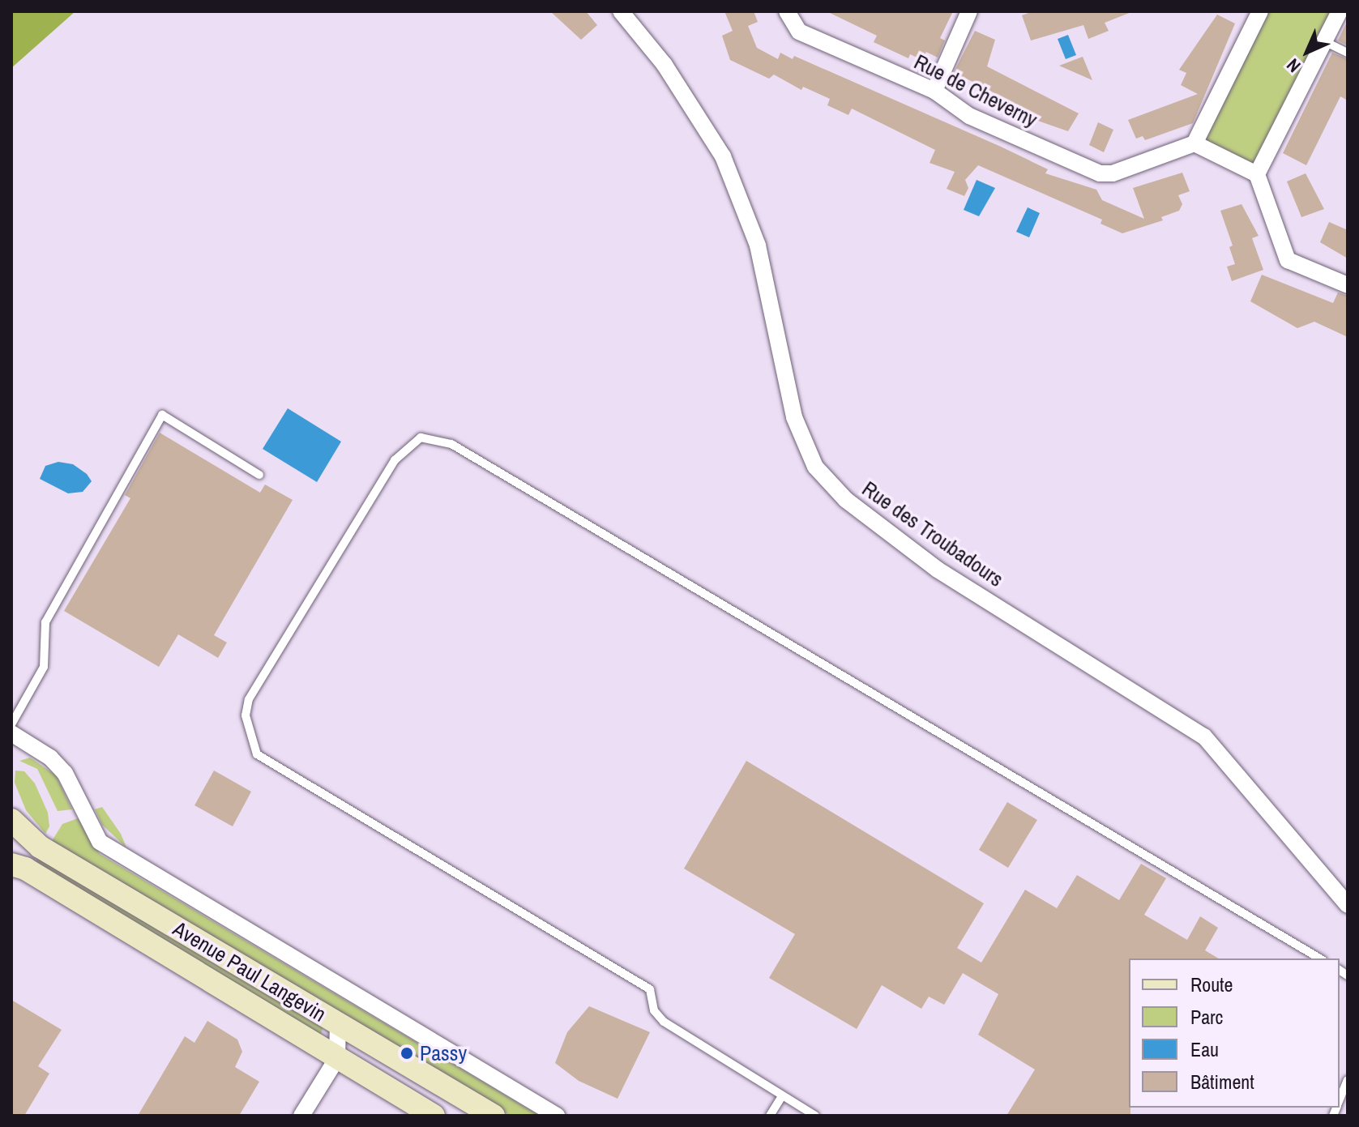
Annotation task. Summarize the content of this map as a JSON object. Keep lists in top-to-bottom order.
{
  "streets": {
    "main road": ["Avenue Paul Langevin"],
    "street": ["Rue de Cheverny", "Rue des Troubadours"]
  },
  "places": ["Passy"],
  "legend": [
    "Route",
    "Parc",
    "Eau",
    "Bâtiment"
  ],
  "north": "bottom left"
}
